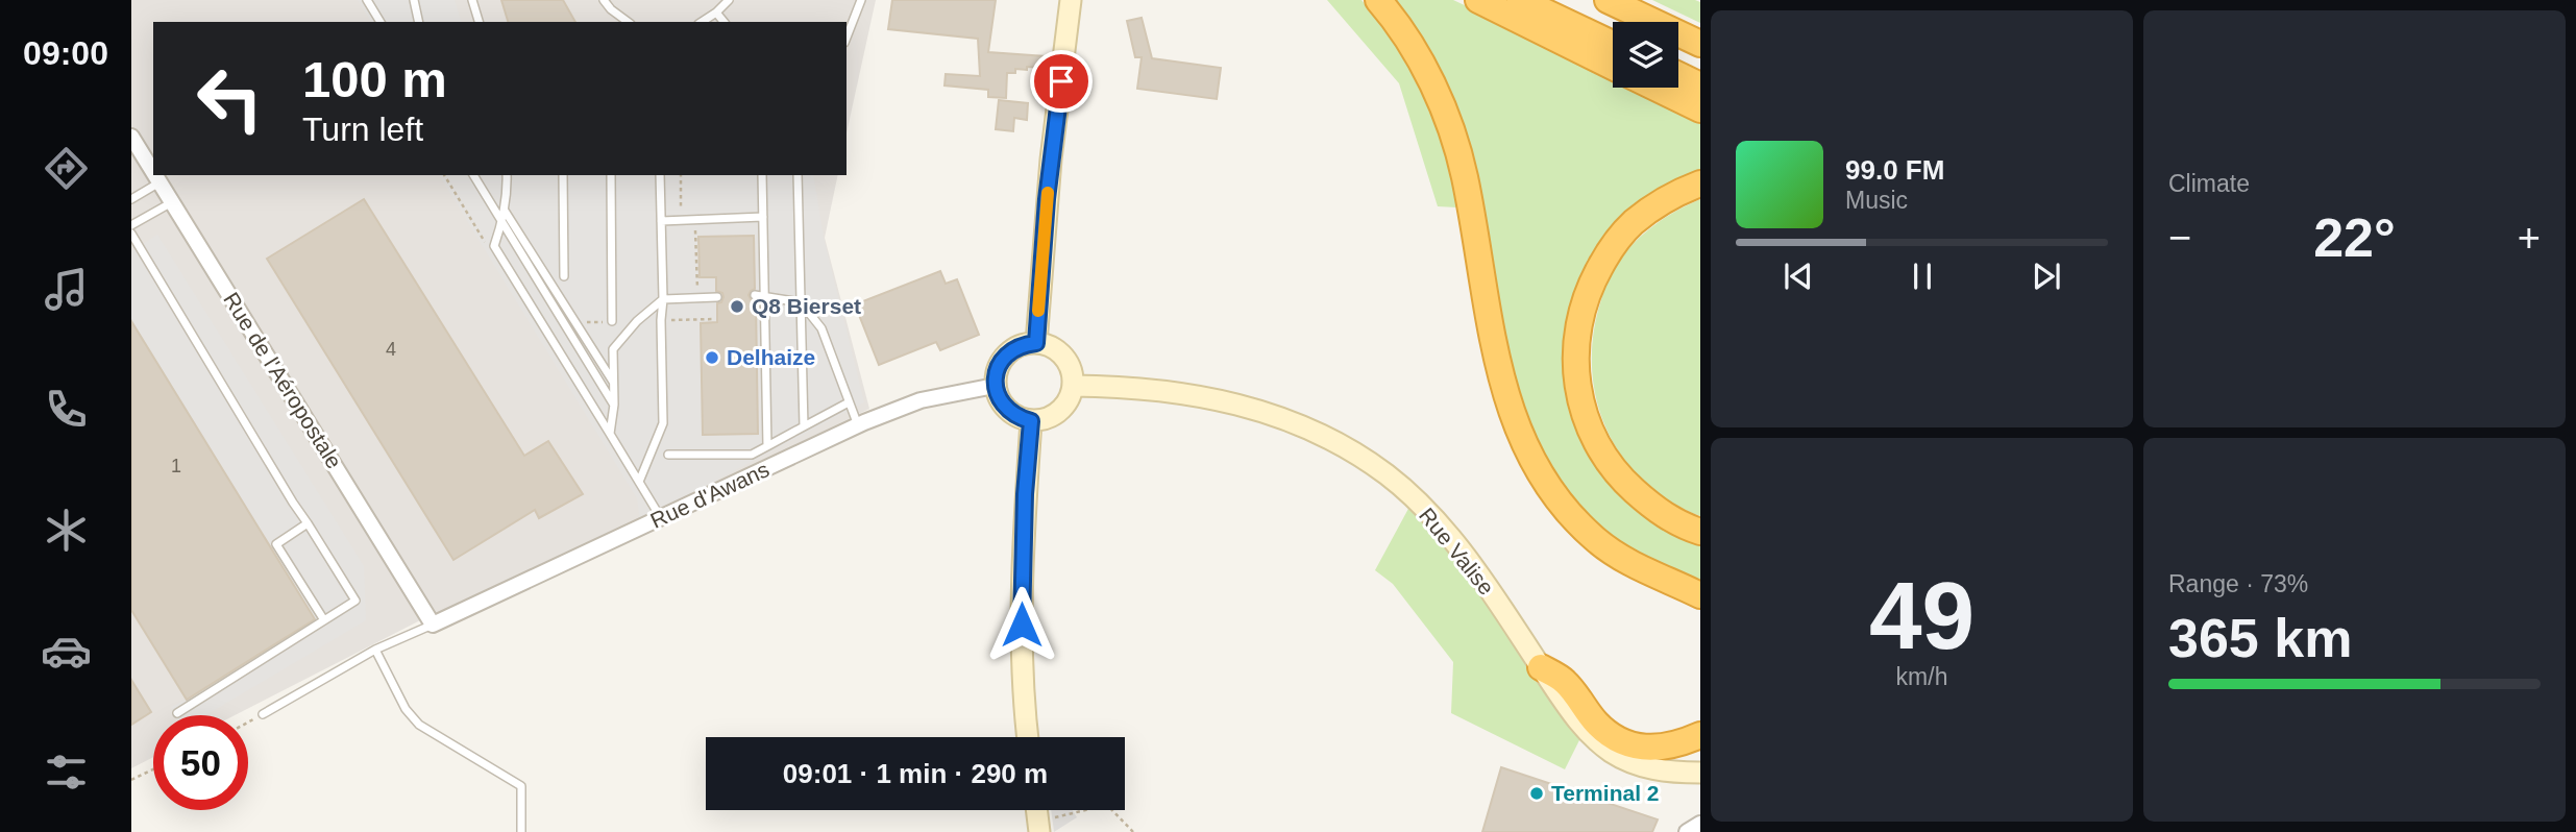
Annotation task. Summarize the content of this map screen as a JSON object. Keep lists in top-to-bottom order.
{
  "streets": {
    "main road": ["Rue Valise"],
    "street": ["Rue de l'Aéropostale", "Rue d'Awans"]
  },
  "crossings": [
    ["Rue de l'Aéropostale", "Rue d'Awans"],
    ["Rue d'Awans", "Rue Valise"]
  ],
  "places": ["Q8 Bierset", "Delhaize", "Terminal 2"],
  "house_numbers": ["4", "1"],
  "page": {
    "tabs": "09:00",
    "tile": [
      "Climate",
      ["49", "km/h"],
      ["Range · 73%", "365 km"]
    ],
    "turn": ["100 m", "Turn left"],
    "song": ["99.0 FM", "Music"],
    "heat": ["−", "22°", "+"],
    "limit": "50",
    "trip": "09:01 · 1 min · 290 m"
  }
}
